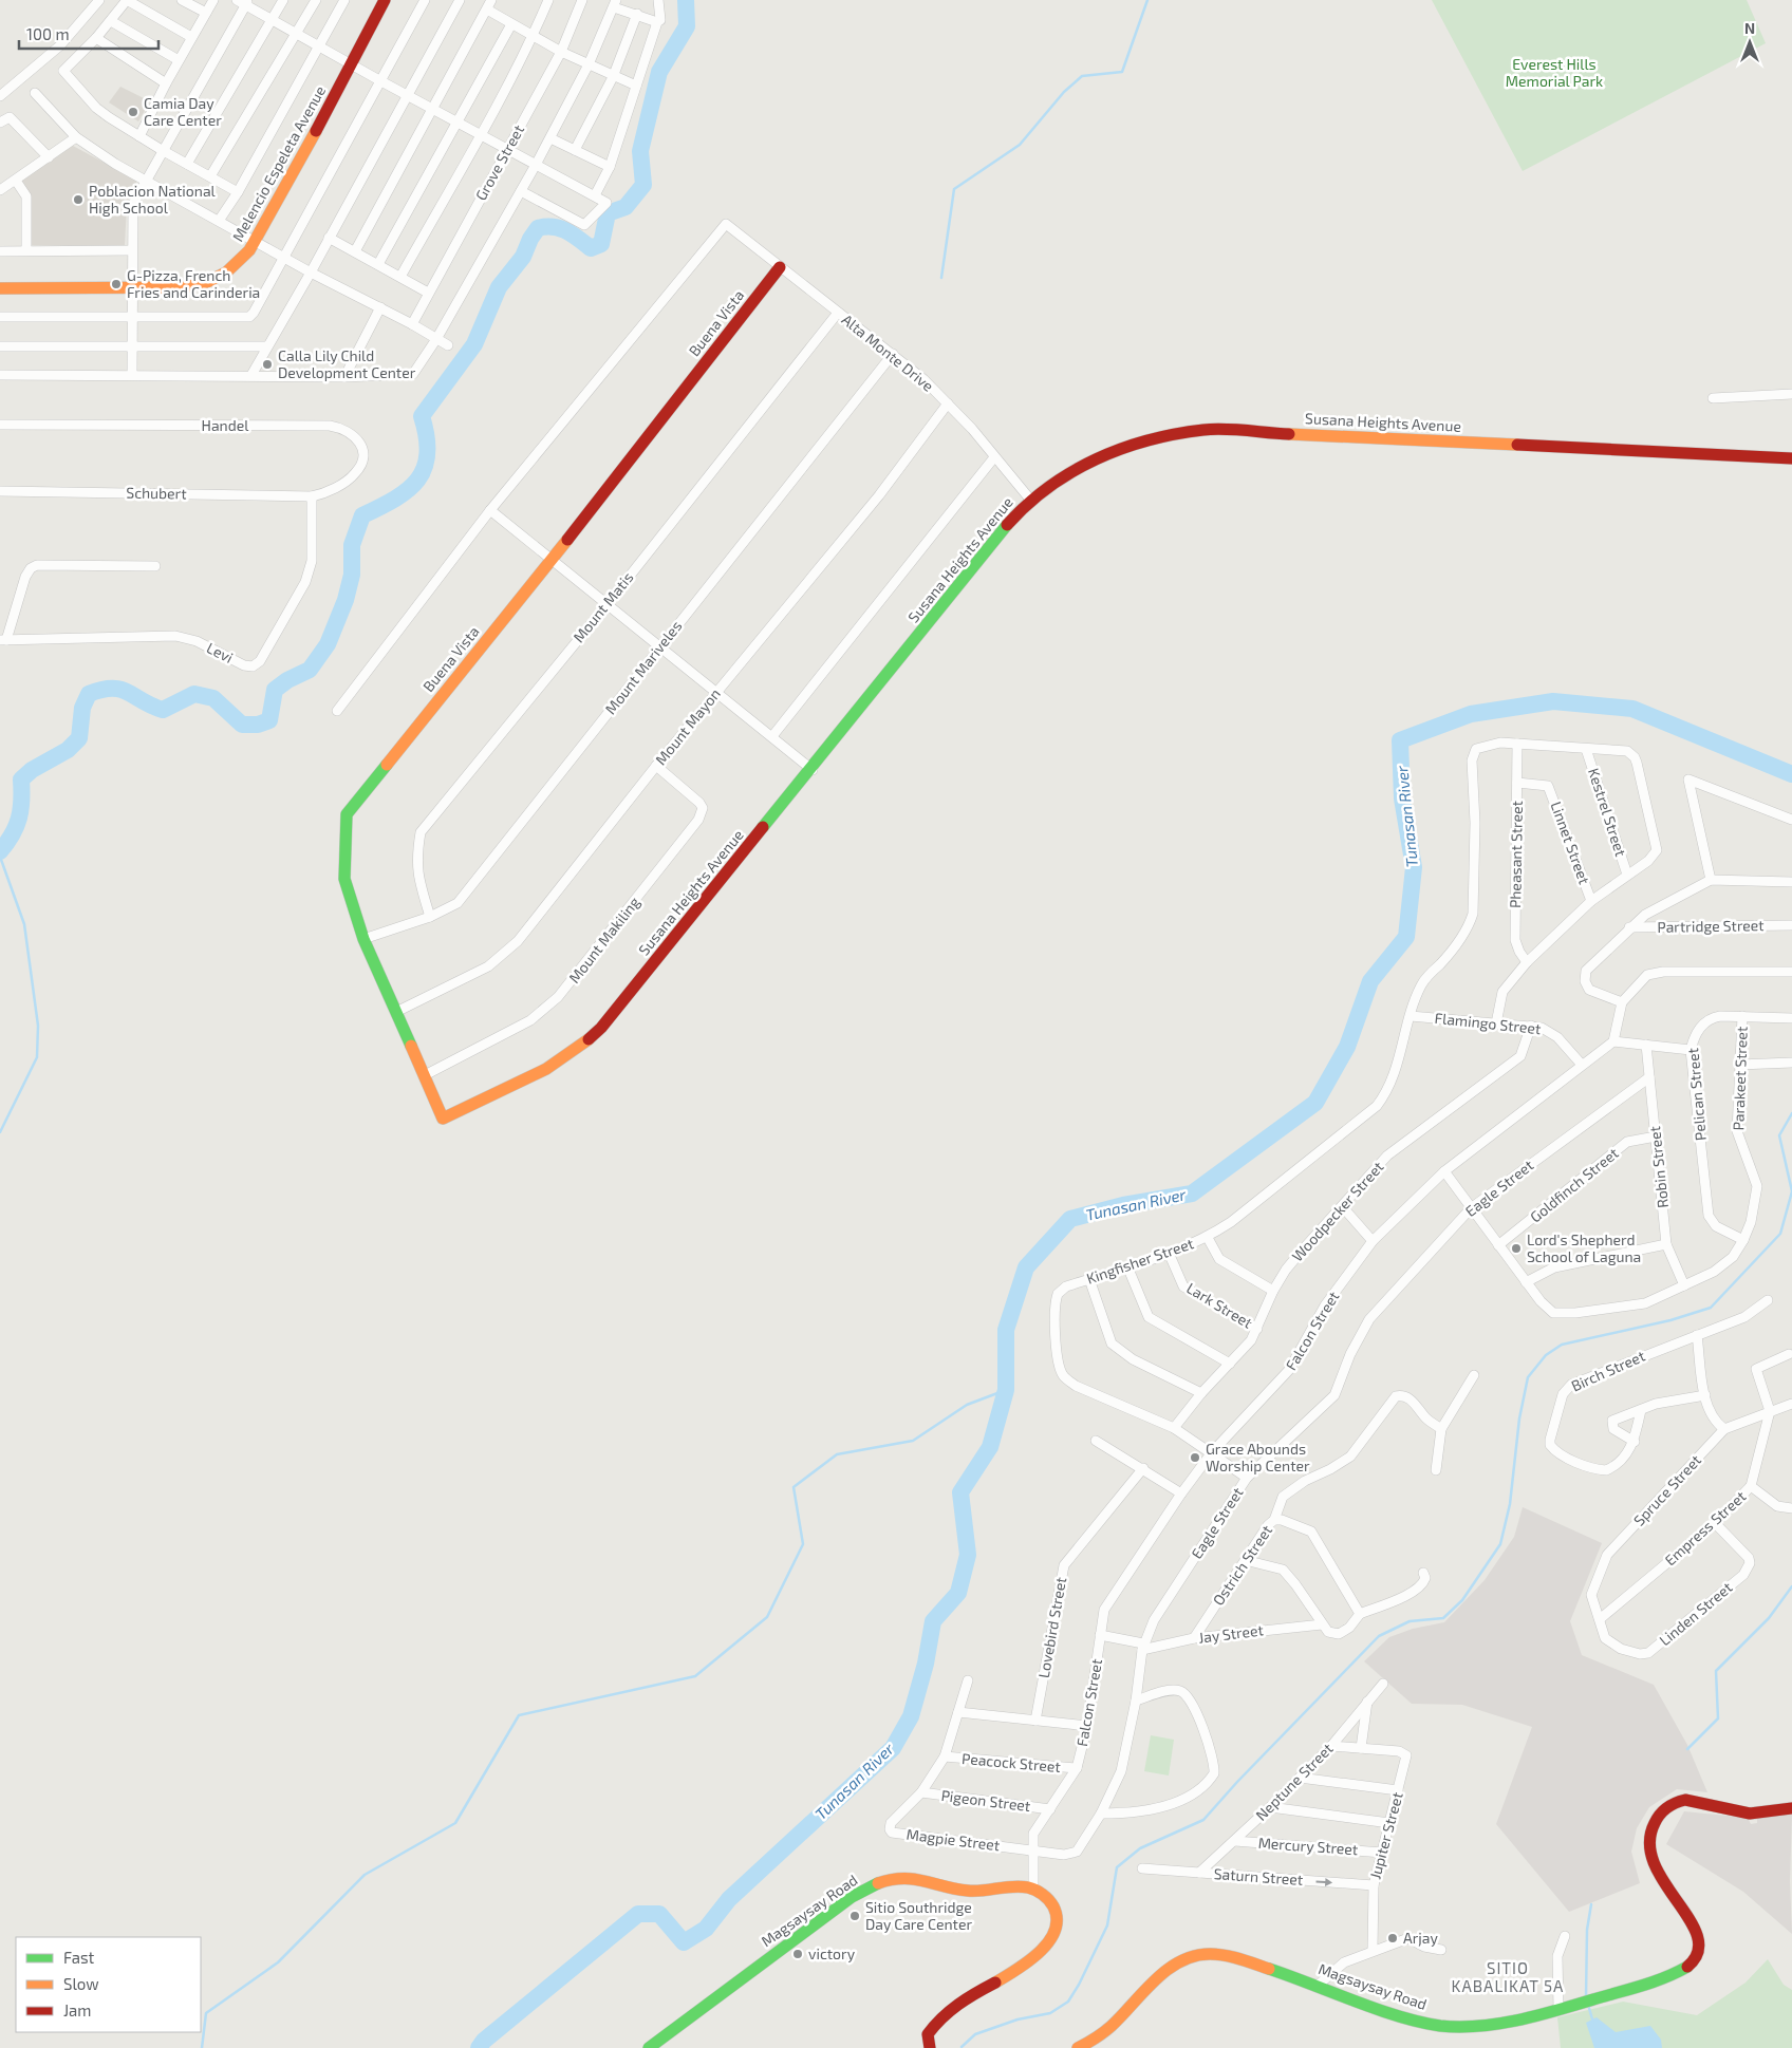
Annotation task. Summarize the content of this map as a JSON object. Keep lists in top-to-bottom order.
{
  "streets": {
    "street": [
      "Grove Street",
      "Melencio Espeleta Avenue",
      "Buena Vista",
      "Alta Monte Drive",
      "Susana Heights Avenue",
      "Handel",
      "Schubert",
      "Mount Matis",
      "Levi",
      "Mount Mariveles",
      "Mount Mayon",
      "Kestrel Street",
      "Linnet Street",
      "Pheasant Street",
      "Partridge Street",
      "Mount Makiling",
      "Flamingo Street",
      "Parakeet Street",
      "Pelican Street",
      "Robin Street",
      "Goldfinch Street",
      "Eagle Street",
      "Woodpecker Street",
      "Kingfisher Street",
      "Lark Street",
      "Falcon Street",
      "Birch Street",
      "Spruce Street",
      "Empress Street",
      "Ostrich Street",
      "Linden Street",
      "Lovebird Street",
      "Jay Street",
      "Peacock Street",
      "Neptune Street",
      "Pigeon Street",
      "Jupiter Street",
      "Magpie Street",
      "Mercury Street",
      "Saturn Street",
      "Magsaysay Road"
    ]
  },
  "crossings": [
    ["Buena Vista", "Alta Monte Drive"],
    ["Buena Vista", "Susana Heights Avenue"],
    ["Buena Vista", "Mount Mariveles"],
    ["Buena Vista", "Mount Mayon"],
    ["Buena Vista", "Mount Makiling"],
    ["Alta Monte Drive", "Susana Heights Avenue"],
    ["Alta Monte Drive", "Mount Matis"],
    ["Alta Monte Drive", "Mount Mariveles"],
    ["Alta Monte Drive", "Mount Mayon"],
    ["Handel", "Schubert"],
    ["Handel", "Levi"],
    ["Schubert", "Levi"],
    ["Mount Matis", "Mount Mariveles"],
    ["Mount Mayon", "Mount Makiling"],
    ["Linnet Street", "Pheasant Street"],
    ["Pheasant Street", "Kingfisher Street"],
    ["Flamingo Street", "Woodpecker Street"],
    ["Flamingo Street", "Kingfisher Street"],
    ["Flamingo Street", "Falcon Street"],
    ["Parakeet Street", "Pelican Street"],
    ["Parakeet Street", "Robin Street"],
    ["Robin Street", "Goldfinch Street"],
    ["Robin Street", "Eagle Street"],
    ["Eagle Street", "Kingfisher Street"],
    ["Eagle Street", "Falcon Street"],
    ["Eagle Street", "Jay Street"],
    ["Eagle Street", "Magpie Street"],
    ["Woodpecker Street", "Kingfisher Street"],
    ["Woodpecker Street", "Lark Street"],
    ["Kingfisher Street", "Lark Street"],
    ["Kingfisher Street", "Falcon Street"],
    ["Falcon Street", "Peacock Street"],
    ["Falcon Street", "Pigeon Street"],
    ["Falcon Street", "Magpie Street"],
    ["Falcon Street", "Magsaysay Road"],
    ["Spruce Street", "Empress Street"],
    ["Spruce Street", "Linden Street"],
    ["Empress Street", "Linden Street"],
    ["Ostrich Street", "Jay Street"],
    ["Peacock Street", "Magpie Street"],
    ["Neptune Street", "Mercury Street"],
    ["Neptune Street", "Saturn Street"],
    ["Pigeon Street", "Magpie Street"],
    ["Jupiter Street", "Mercury Street"],
    ["Jupiter Street", "Saturn Street"]
  ],
  "districts": ["SITIO KABALIKAT 5A"],
  "water": ["Tunasan River"],
  "parks": ["Everest Hills Memorial Park"],
  "places": [
    "Camia Day Care Center",
    "Poblacion National High School",
    "G-Pizza, French Fries and Carinderia",
    "Calla Lily Child Development Center",
    "Lord's Shepherd School of Laguna",
    "Grace Abounds Worship Center",
    "Sitio Southridge Day Care Center",
    "Arjay",
    "victory"
  ],
  "legend": ["Fast", "Slow", "Jam"],
  "scale_bar": "100 m",
  "north": "top"
}
